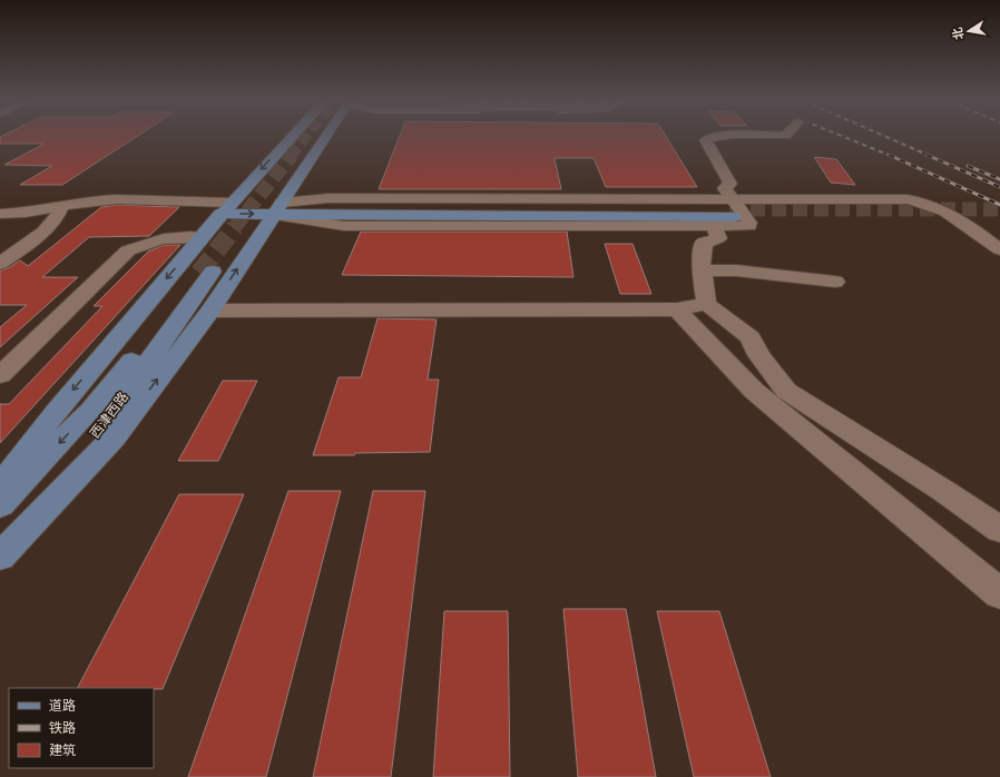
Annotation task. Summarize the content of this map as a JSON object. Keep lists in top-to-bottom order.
{
  "streets": {
    "main road": ["西津西路"]
  },
  "legend": ["道路", "铁路", "建筑"],
  "north": "left"
}
